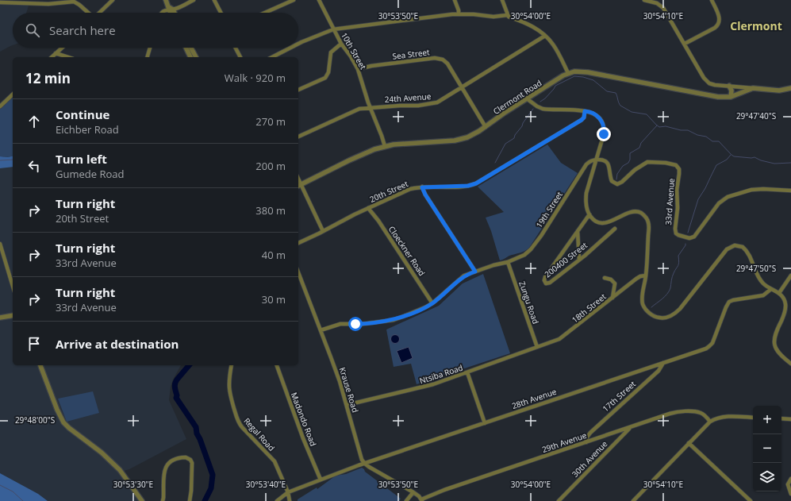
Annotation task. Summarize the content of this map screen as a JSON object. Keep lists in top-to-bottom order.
{
  "streets": {
    "street": [
      "10th Street",
      "Sea Street",
      "Clermont Road",
      "24th Avenue",
      "20th Street",
      "33rd Avenue",
      "19th Street",
      "Cloeckner Road",
      "200400 Street",
      "Zungu Road",
      "18th Street",
      "Ntsiba Road",
      "Krause Road",
      "17th Street",
      "28th Avenue",
      "Madondo Road",
      "Regal Road",
      "29th Avenue",
      "30th Avenue"
    ]
  },
  "crossings": [
    ["10th Street", "Sea Street"],
    ["10th Street", "Clermont Road"],
    ["10th Street", "24th Avenue"],
    ["Sea Street", "Clermont Road"],
    ["Sea Street", "24th Avenue"],
    ["20th Street", "Cloeckner Road"],
    ["33rd Avenue", "19th Street"],
    ["19th Street", "Cloeckner Road"],
    ["19th Street", "Zungu Road"],
    ["19th Street", "Krause Road"],
    ["Zungu Road", "18th Street"],
    ["Zungu Road", "Ntsiba Road"],
    ["18th Street", "Ntsiba Road"],
    ["Ntsiba Road", "Krause Road"],
    ["Krause Road", "28th Avenue"],
    ["17th Street", "28th Avenue"],
    ["17th Street", "29th Avenue"],
    ["28th Avenue", "Madondo Road"],
    ["28th Avenue", "Regal Road"],
    ["29th Avenue", "30th Avenue"]
  ],
  "districts": ["Clermont"],
  "page": {
    "search": "Search here",
    "heading": ["12 min", "Walk · 920 m"],
    "list": [
      ["Continue", "Eichber Road", "270 m"],
      ["Turn left", "Gumede Road", "200 m"],
      ["Turn right", "20th Street", "380 m"],
      ["Turn right", "33rd Avenue", "40 m"],
      ["Turn right", "33rd Avenue", "30 m"],
      "Arrive at destination"
    ],
    "map_buttons": ["+", "−"]
  },
  "coordinates": [
    "30°53'50\"E",
    "30°54'00\"E",
    "30°54'10\"E",
    "29°47'40\"S",
    "29°47'50\"S",
    "29°48'00\"S",
    "30°53'30\"E",
    "30°53'40\"E"
  ]
}
